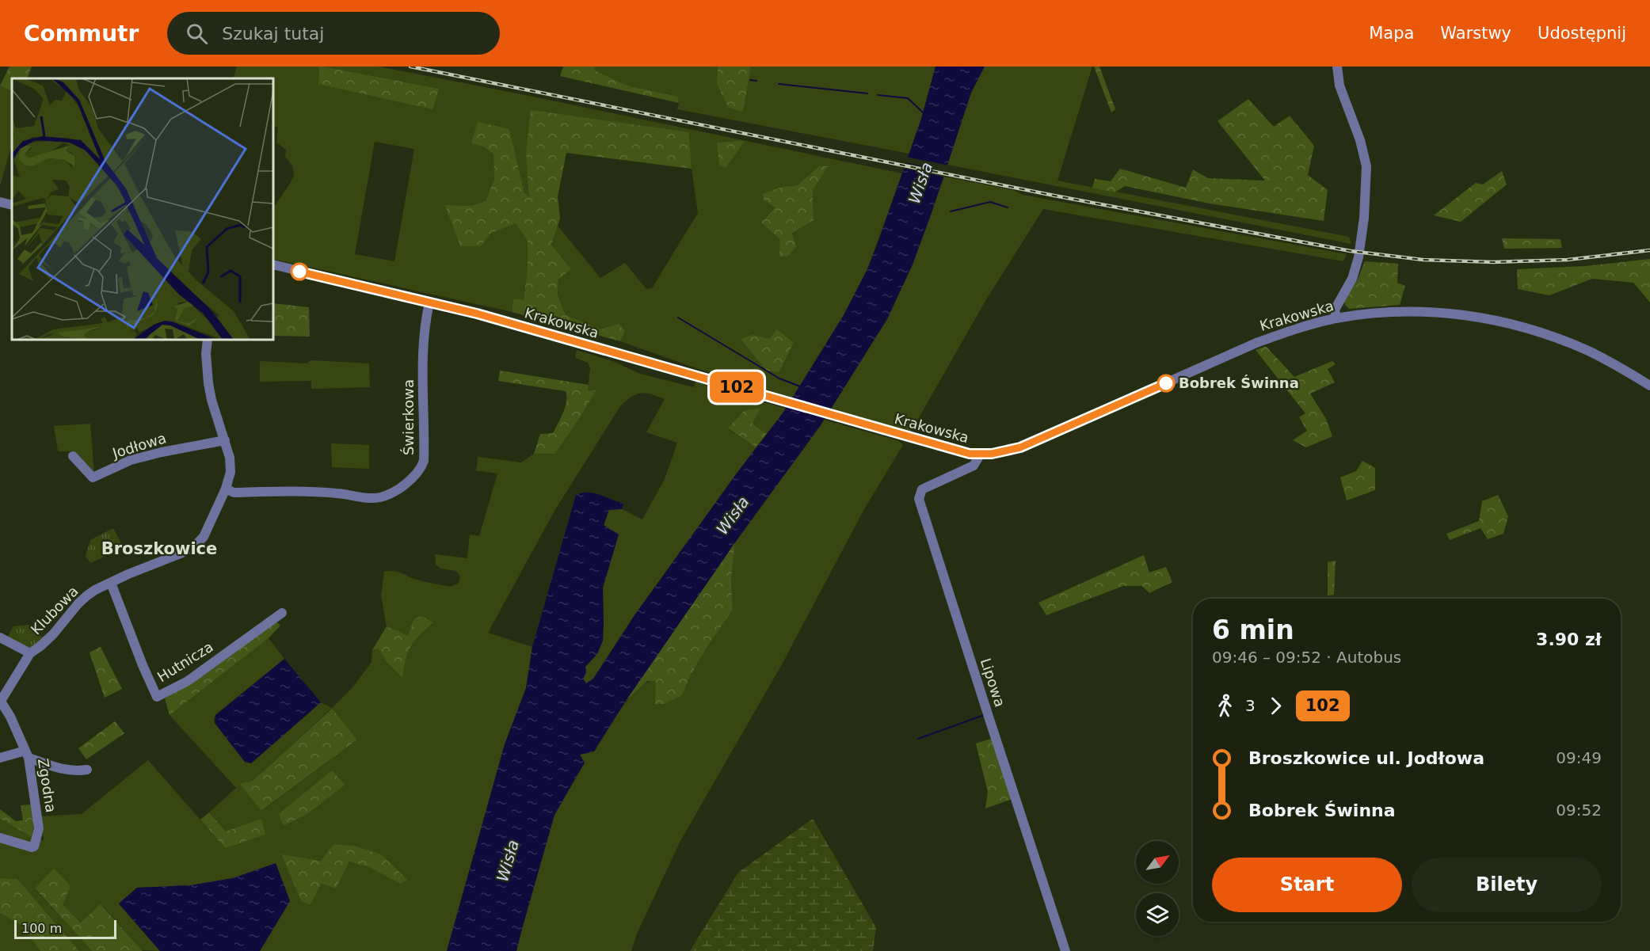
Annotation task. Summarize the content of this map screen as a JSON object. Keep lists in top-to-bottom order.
{
  "streets": {
    "street": [
      "Krakowska",
      "Świerkowa",
      "Jodłowa",
      "Klubowa",
      "Hutnicza",
      "Lipowa",
      "Zgodna"
    ]
  },
  "crossings": [
    ["Krakowska", "Świerkowa"],
    ["Krakowska", "Lipowa"],
    ["Świerkowa", "Klubowa"],
    ["Klubowa", "Hutnicza"],
    ["Klubowa", "Zgodna"]
  ],
  "districts": ["Broszkowice"],
  "water": ["Wisła"],
  "places": ["Bobrek Świnna"],
  "lines": ["bus line 102"],
  "scale_bar": "100 m",
  "north": "top right",
  "page": {
    "header": "Commutr",
    "search": "Szukaj tutaj",
    "nav": ["Mapa", "Warstwy", "Udostępnij"],
    "on_map": "102",
    "heading": ["6 min", "09:46 – 09:52 · Autobus", "3.90 zł"],
    "legs": ["3", "102"],
    "list": [
      {
        "name": "Broszkowice ul. Jodłowa",
        "value": "09:49"
      },
      {
        "name": "Bobrek Świnna",
        "value": "09:52"
      }
    ],
    "buttons": ["Start", "Bilety"],
    "scale": "100 m"
  }
}
